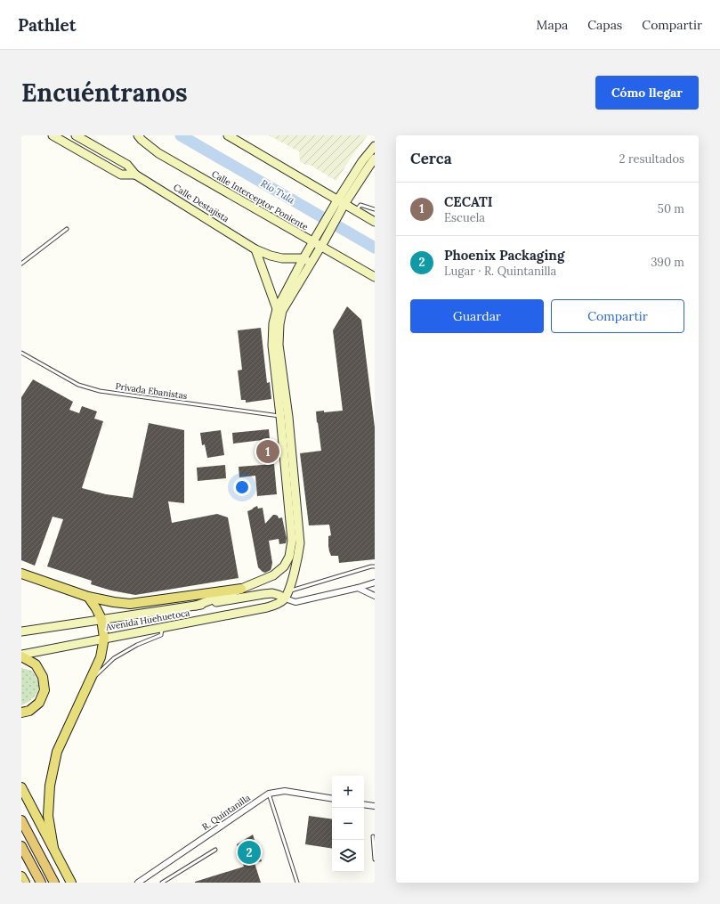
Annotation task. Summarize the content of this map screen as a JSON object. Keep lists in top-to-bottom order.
{
  "streets": {
    "main road": ["Calle Interceptor Poniente", "Calle Destajista", "Avenida Huehuetoca"],
    "street": ["R. Quintanilla"],
    "lane": ["Privada Ebanistas"]
  },
  "water": ["Río Tula"],
  "page": {
    "header": "Pathlet",
    "nav": ["Mapa", "Capas", "Compartir"],
    "buttons": [
      "Cómo llegar",
      ["Guardar", "Compartir"]
    ],
    "title": "Encuéntranos",
    "heading": ["Cerca", "2 resultados"],
    "list": [
      {
        "mark": "1",
        "name": "CECATI",
        "note": "Escuela",
        "value": "50 m"
      },
      {
        "mark": "2",
        "name": "Phoenix Packaging",
        "note": "Lugar · R. Quintanilla",
        "value": "390 m"
      }
    ],
    "pins": ["1", "2"],
    "map_buttons": ["+", "−"]
  }
}
